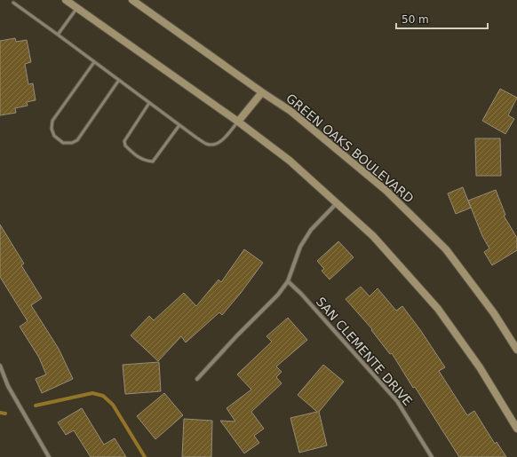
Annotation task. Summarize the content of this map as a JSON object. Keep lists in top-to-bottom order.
{
  "streets": {
    "main road": ["GREEN OAKS BOULEVARD"],
    "street": ["SAN CLEMENTE DRIVE"]
  },
  "scale_bar": "50 m"
}
